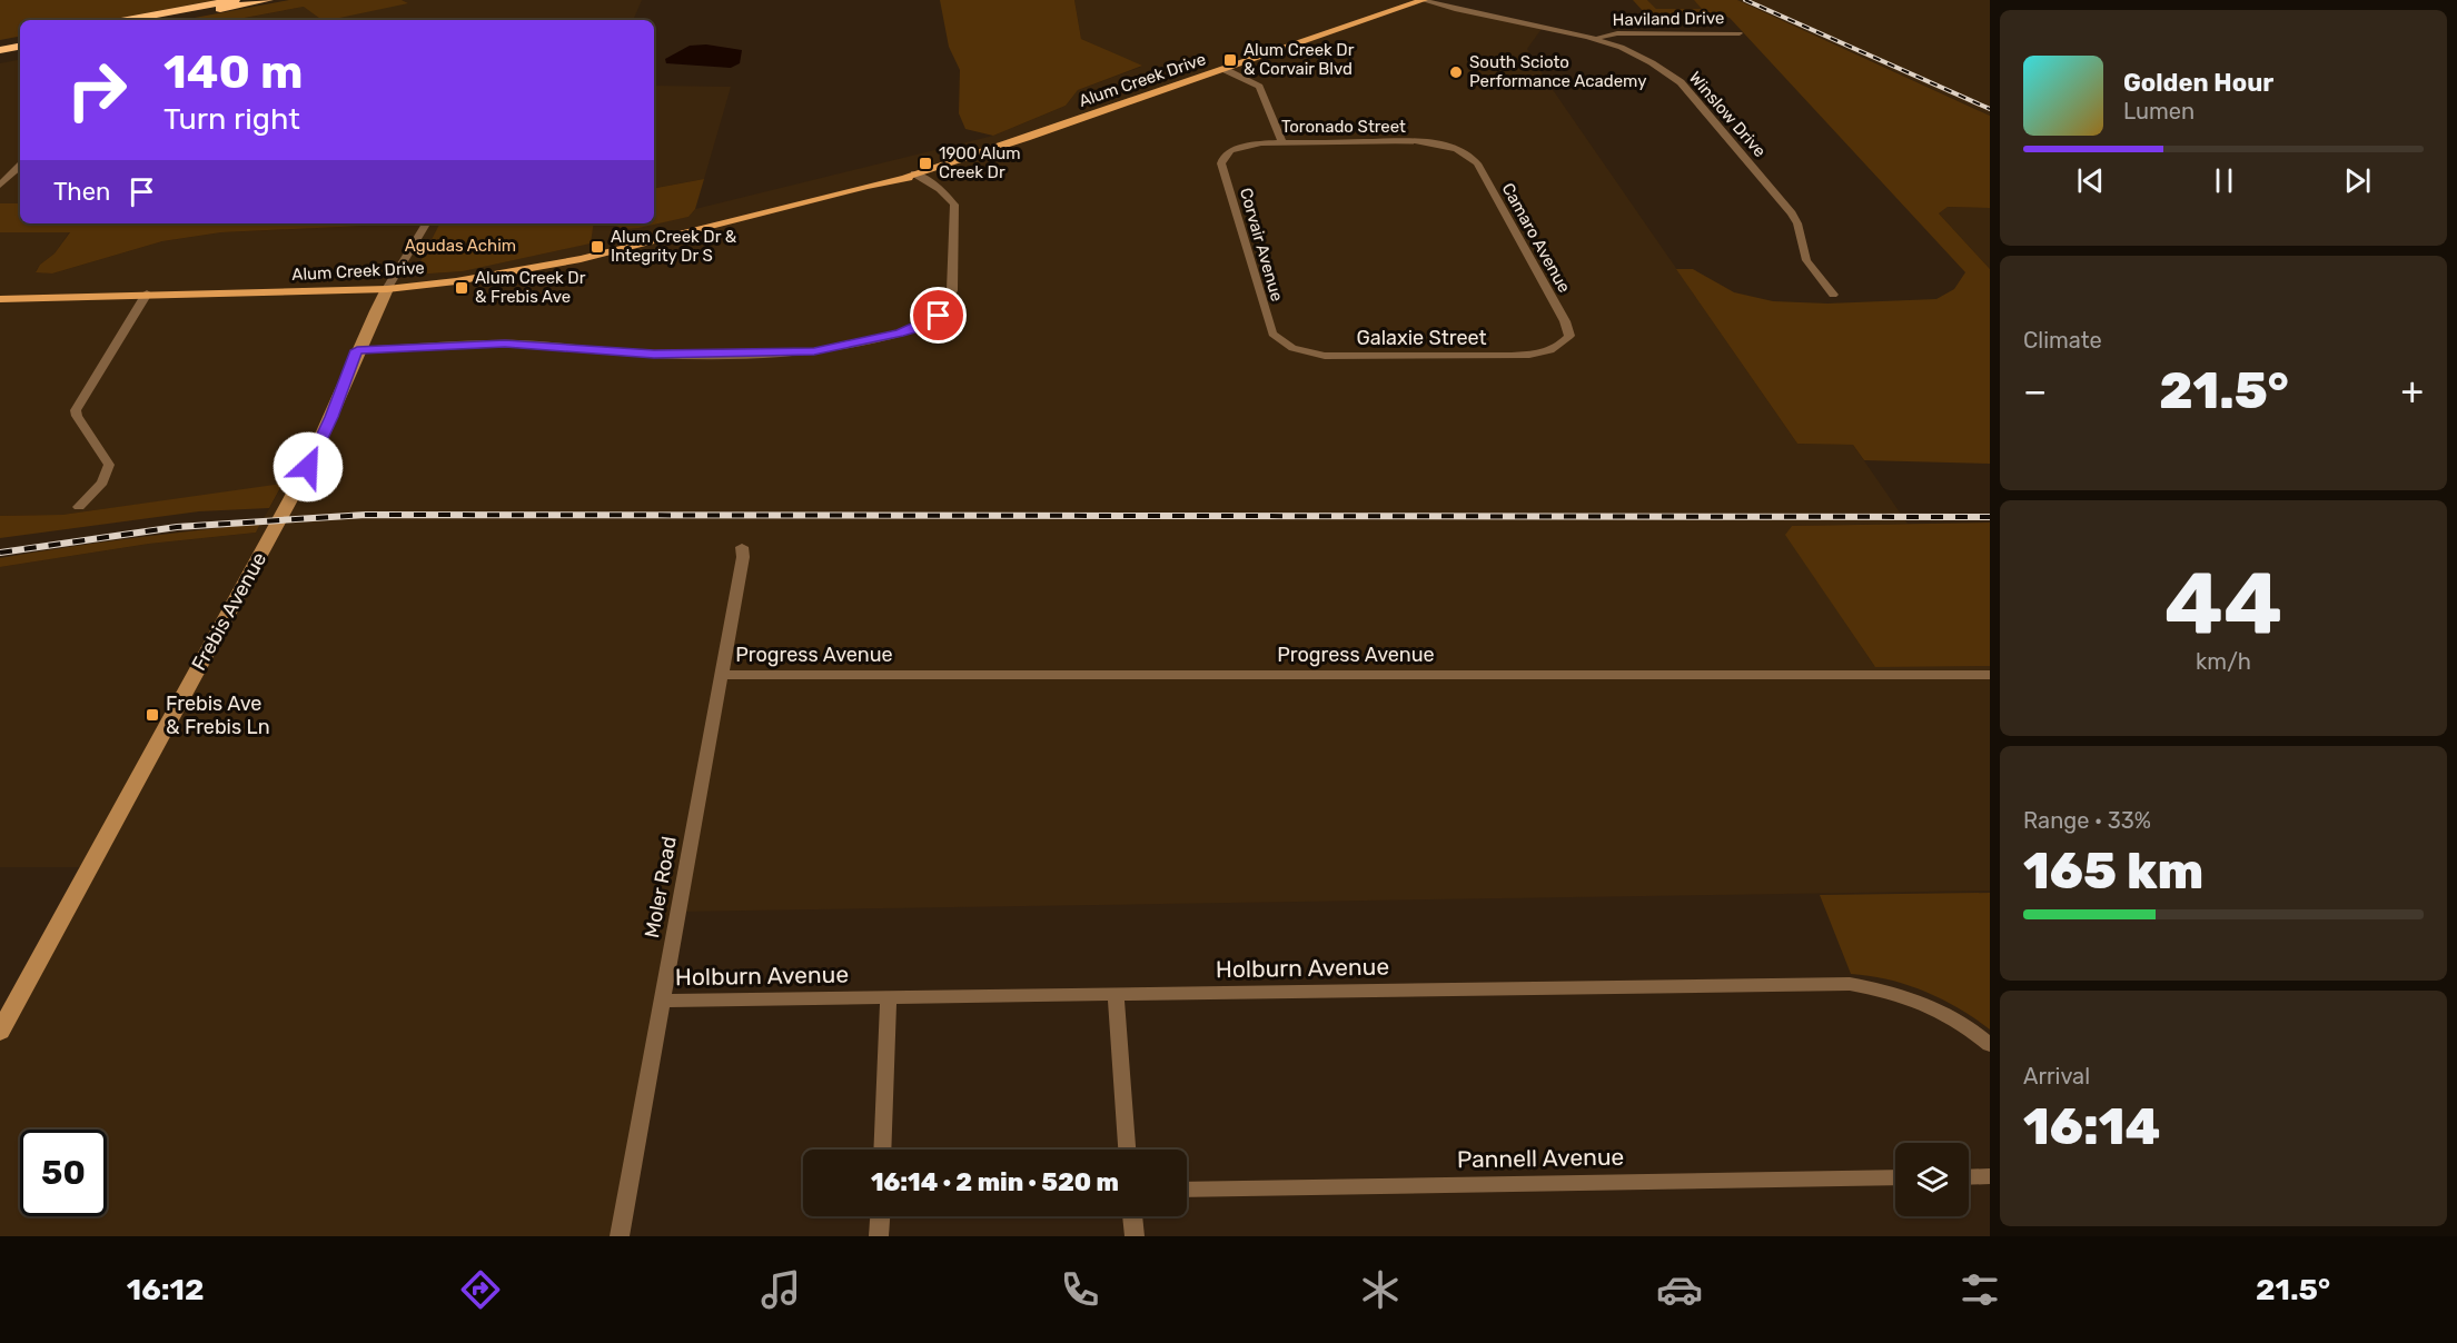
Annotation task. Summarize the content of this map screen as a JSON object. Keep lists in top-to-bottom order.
{
  "streets": {
    "main road": ["Alum Creek Drive", "Frebis Avenue"],
    "street": [
      "Haviland Drive",
      "Winslow Drive",
      "Toronado Street",
      "Camaro Avenue",
      "Corvair Avenue",
      "Galaxie Street",
      "Progress Avenue",
      "Moler Road",
      "Holburn Avenue",
      "Pannell Avenue"
    ]
  },
  "crossings": [
    ["Haviland Drive", "Winslow Drive"],
    ["Alum Creek Drive", "Winslow Drive"],
    ["Alum Creek Drive", "Frebis Avenue"],
    ["Toronado Street", "Camaro Avenue"],
    ["Toronado Street", "Corvair Avenue"],
    ["Camaro Avenue", "Galaxie Street"],
    ["Corvair Avenue", "Galaxie Street"],
    ["Progress Avenue", "Moler Road"],
    ["Moler Road", "Holburn Avenue"]
  ],
  "parks": ["Agudas Achim"],
  "places": {
    "transit": [
      "Alum Creek Dr & Corvair Blvd",
      "1900 Alum Creek Dr",
      "Alum Creek Dr & Integrity Dr S",
      "Alum Creek Dr & Frebis Ave",
      "Frebis Ave & Frebis Ln"
    ],
    "other": ["South Scioto Performance Academy"]
  },
  "page": {
    "turn": ["140 m", "Turn right"],
    "song": ["Golden Hour", "Lumen"],
    "then": "Then",
    "tile": [
      "Climate",
      ["44", "km/h"],
      ["Range · 33%", "165 km"],
      ["Arrival", "16:14"]
    ],
    "heat": ["−", "21.5°", "+"],
    "limit": "50",
    "trip": "16:14 · 2 min · 520 m",
    "tabs": ["16:12", "21.5°"]
  }
}
